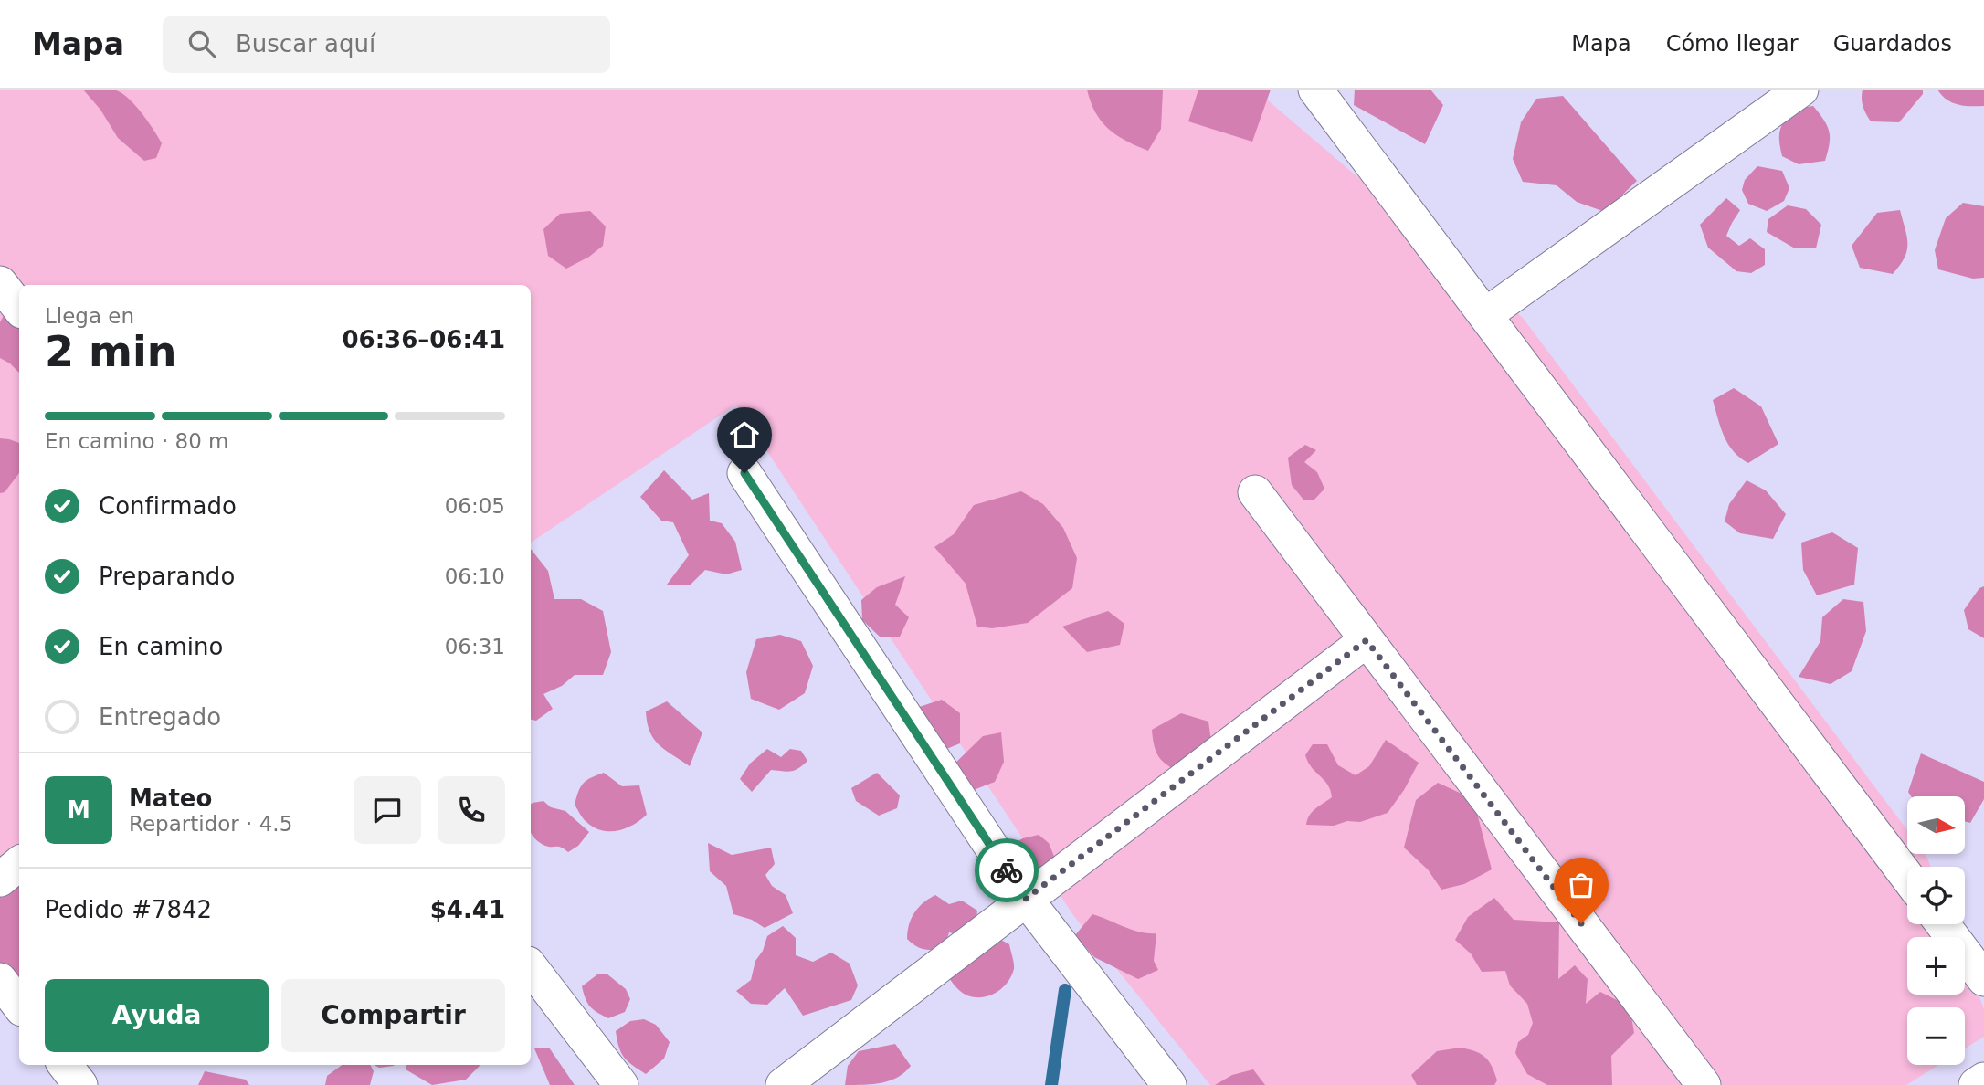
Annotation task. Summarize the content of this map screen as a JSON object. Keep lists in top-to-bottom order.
{
  "north": "right",
  "page": {
    "header": "Mapa",
    "search": "Buscar aquí",
    "nav": ["Mapa", "Cómo llegar", "Guardados"],
    "heading": ["2 min", "Llega en", "06:36–06:41"],
    "panel": [
      "Mateo",
      "Repartidor · 4.5",
      "Pedido #7842",
      "$4.41"
    ],
    "bar": "En camino · 80 m",
    "list": [
      ["Confirmado", "06:05"],
      ["Preparando", "06:10"],
      ["En camino", "06:31"],
      "Entregado"
    ],
    "round": "M",
    "map_buttons": ["+", "−"],
    "buttons": ["Ayuda", "Compartir"]
  }
}
